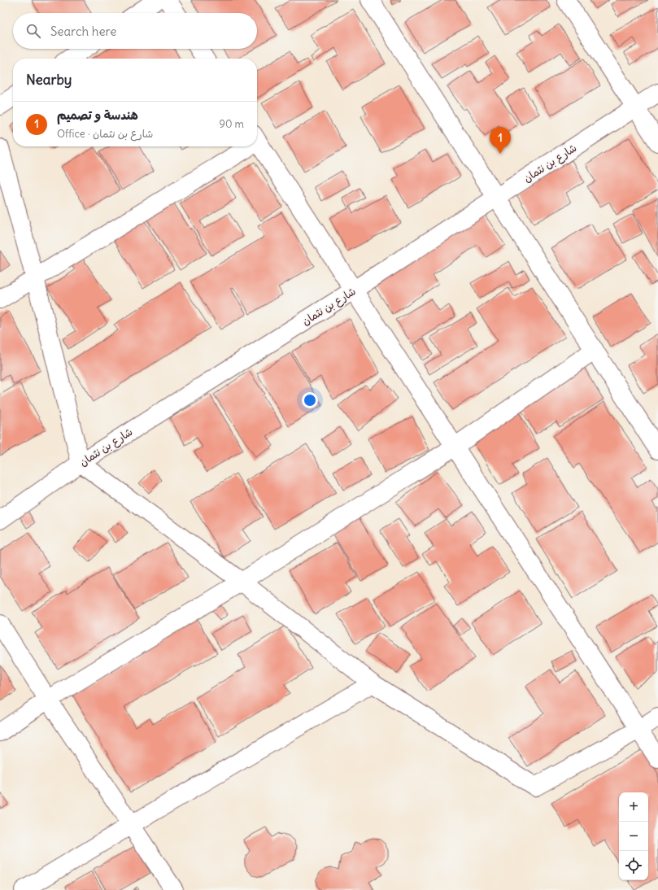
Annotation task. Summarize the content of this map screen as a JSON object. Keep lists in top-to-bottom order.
{
  "streets": {
    "street": ["شارع بن نثمان"]
  },
  "page": {
    "search": "Search here",
    "heading": "Nearby",
    "list": [
      {
        "mark": "1",
        "name": "هندسة و تصميم",
        "note": "Office · شارع بن نثمان",
        "value": "90 m"
      }
    ],
    "pins": "1",
    "map_buttons": ["+", "−"]
  }
}
